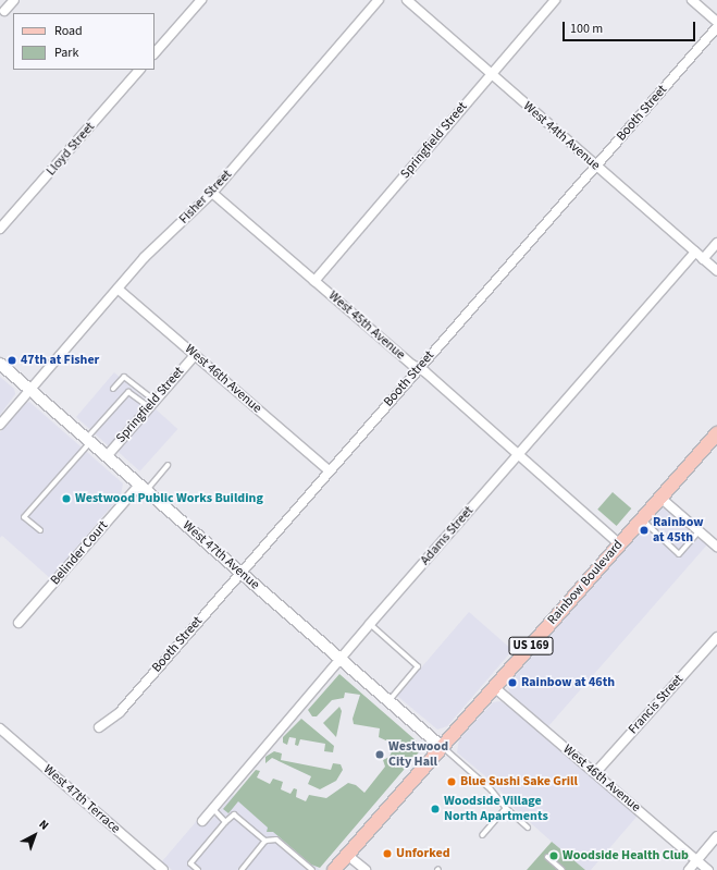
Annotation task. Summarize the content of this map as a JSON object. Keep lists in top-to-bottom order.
{
  "streets": {
    "main road": ["Rainbow Boulevard", "US 169"],
    "street": [
      "Booth Street",
      "West 44th Avenue",
      "Springfield Street",
      "Lloyd Street",
      "Fisher Street",
      "West 45th Avenue",
      "West 46th Avenue",
      "Adams Street",
      "Belinder Court",
      "West 47th Avenue",
      "Francis Street",
      "West 47th Terrace"
    ]
  },
  "crossings": [
    ["Booth Street", "West 44th Avenue"],
    ["Booth Street", "West 45th Avenue"],
    ["Booth Street", "West 46th Avenue"],
    ["Booth Street", "West 47th Avenue"],
    ["West 44th Avenue", "Springfield Street"],
    ["West 44th Avenue", "Adams Street"],
    ["Springfield Street", "West 45th Avenue"],
    ["Springfield Street", "West 46th Avenue"],
    ["Springfield Street", "West 47th Avenue"],
    ["Fisher Street", "West 45th Avenue"],
    ["Fisher Street", "West 46th Avenue"],
    ["Fisher Street", "West 47th Avenue"],
    ["West 45th Avenue", "Adams Street"],
    ["West 45th Avenue", "Rainbow Boulevard"],
    ["West 46th Avenue", "Rainbow Boulevard"],
    ["West 46th Avenue", "Francis Street"],
    ["Adams Street", "West 47th Avenue"],
    ["Belinder Court", "West 47th Avenue"],
    ["West 47th Avenue", "Rainbow Boulevard"]
  ],
  "places": [
    "47th at Fisher",
    "Westwood Public Works Building",
    "Rainbow at 45th",
    "Rainbow at 46th",
    "Westwood City Hall",
    "Blue Sushi Sake Grill",
    "Woodside Village North Apartments",
    "Unforked",
    "Woodside Health Club"
  ],
  "legend": ["Road", "Park"],
  "scale_bar": "100 m",
  "north": "top right"
}
